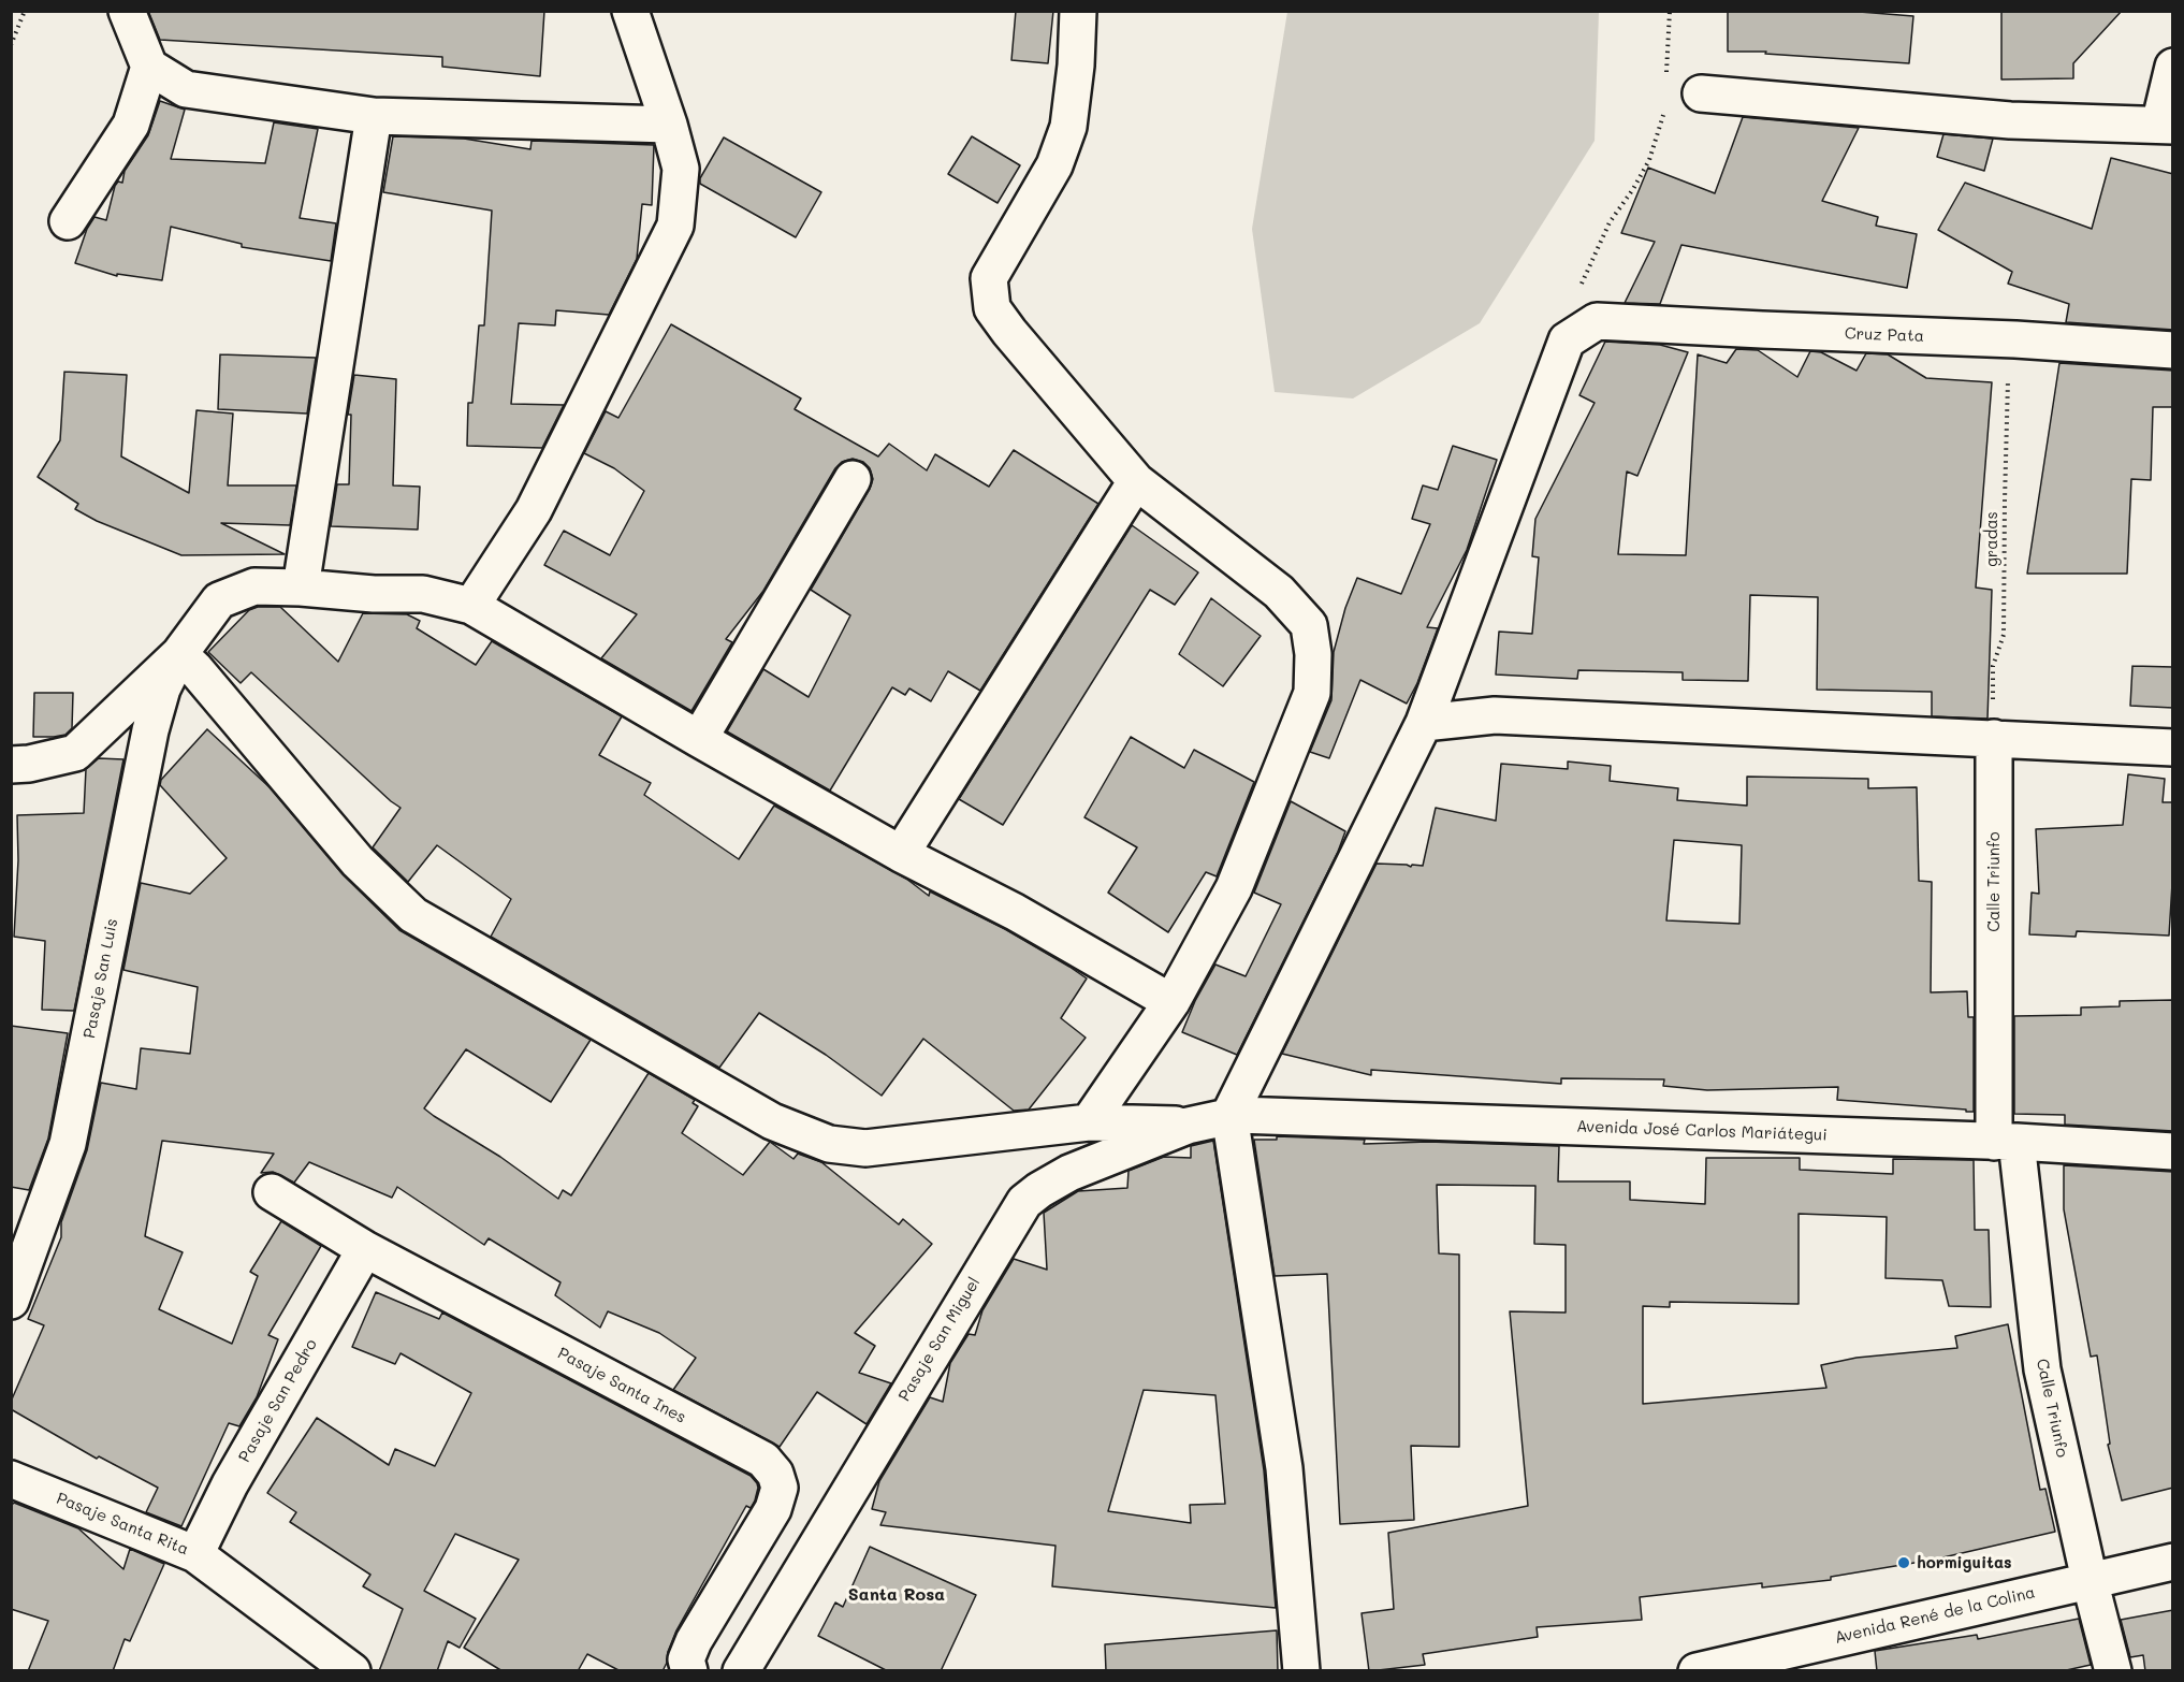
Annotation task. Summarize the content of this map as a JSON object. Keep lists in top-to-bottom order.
{
  "streets": {
    "street": [
      "Cruz Pata",
      "Calle Triunfo",
      "Pasaje San Luis",
      "Avenida José Carlos Mariátegui",
      "Pasaje San Miguel",
      "Pasaje Santa Ines",
      "Pasaje San Pedro",
      "Pasaje Santa Rita",
      "Avenida René de la Colina"
    ],
    "path": ["gradas"]
  },
  "crossings": [
    ["Cruz Pata", "gradas"],
    ["gradas", "Calle Triunfo"],
    ["Calle Triunfo", "Avenida José Carlos Mariátegui"],
    ["Calle Triunfo", "Avenida René de la Colina"],
    ["Avenida José Carlos Mariátegui", "Pasaje San Miguel"],
    ["Pasaje Santa Ines", "Pasaje San Pedro"],
    ["Pasaje San Pedro", "Pasaje Santa Rita"]
  ],
  "districts": ["Santa Rosa"],
  "places": ["hormiguitas"]
}
